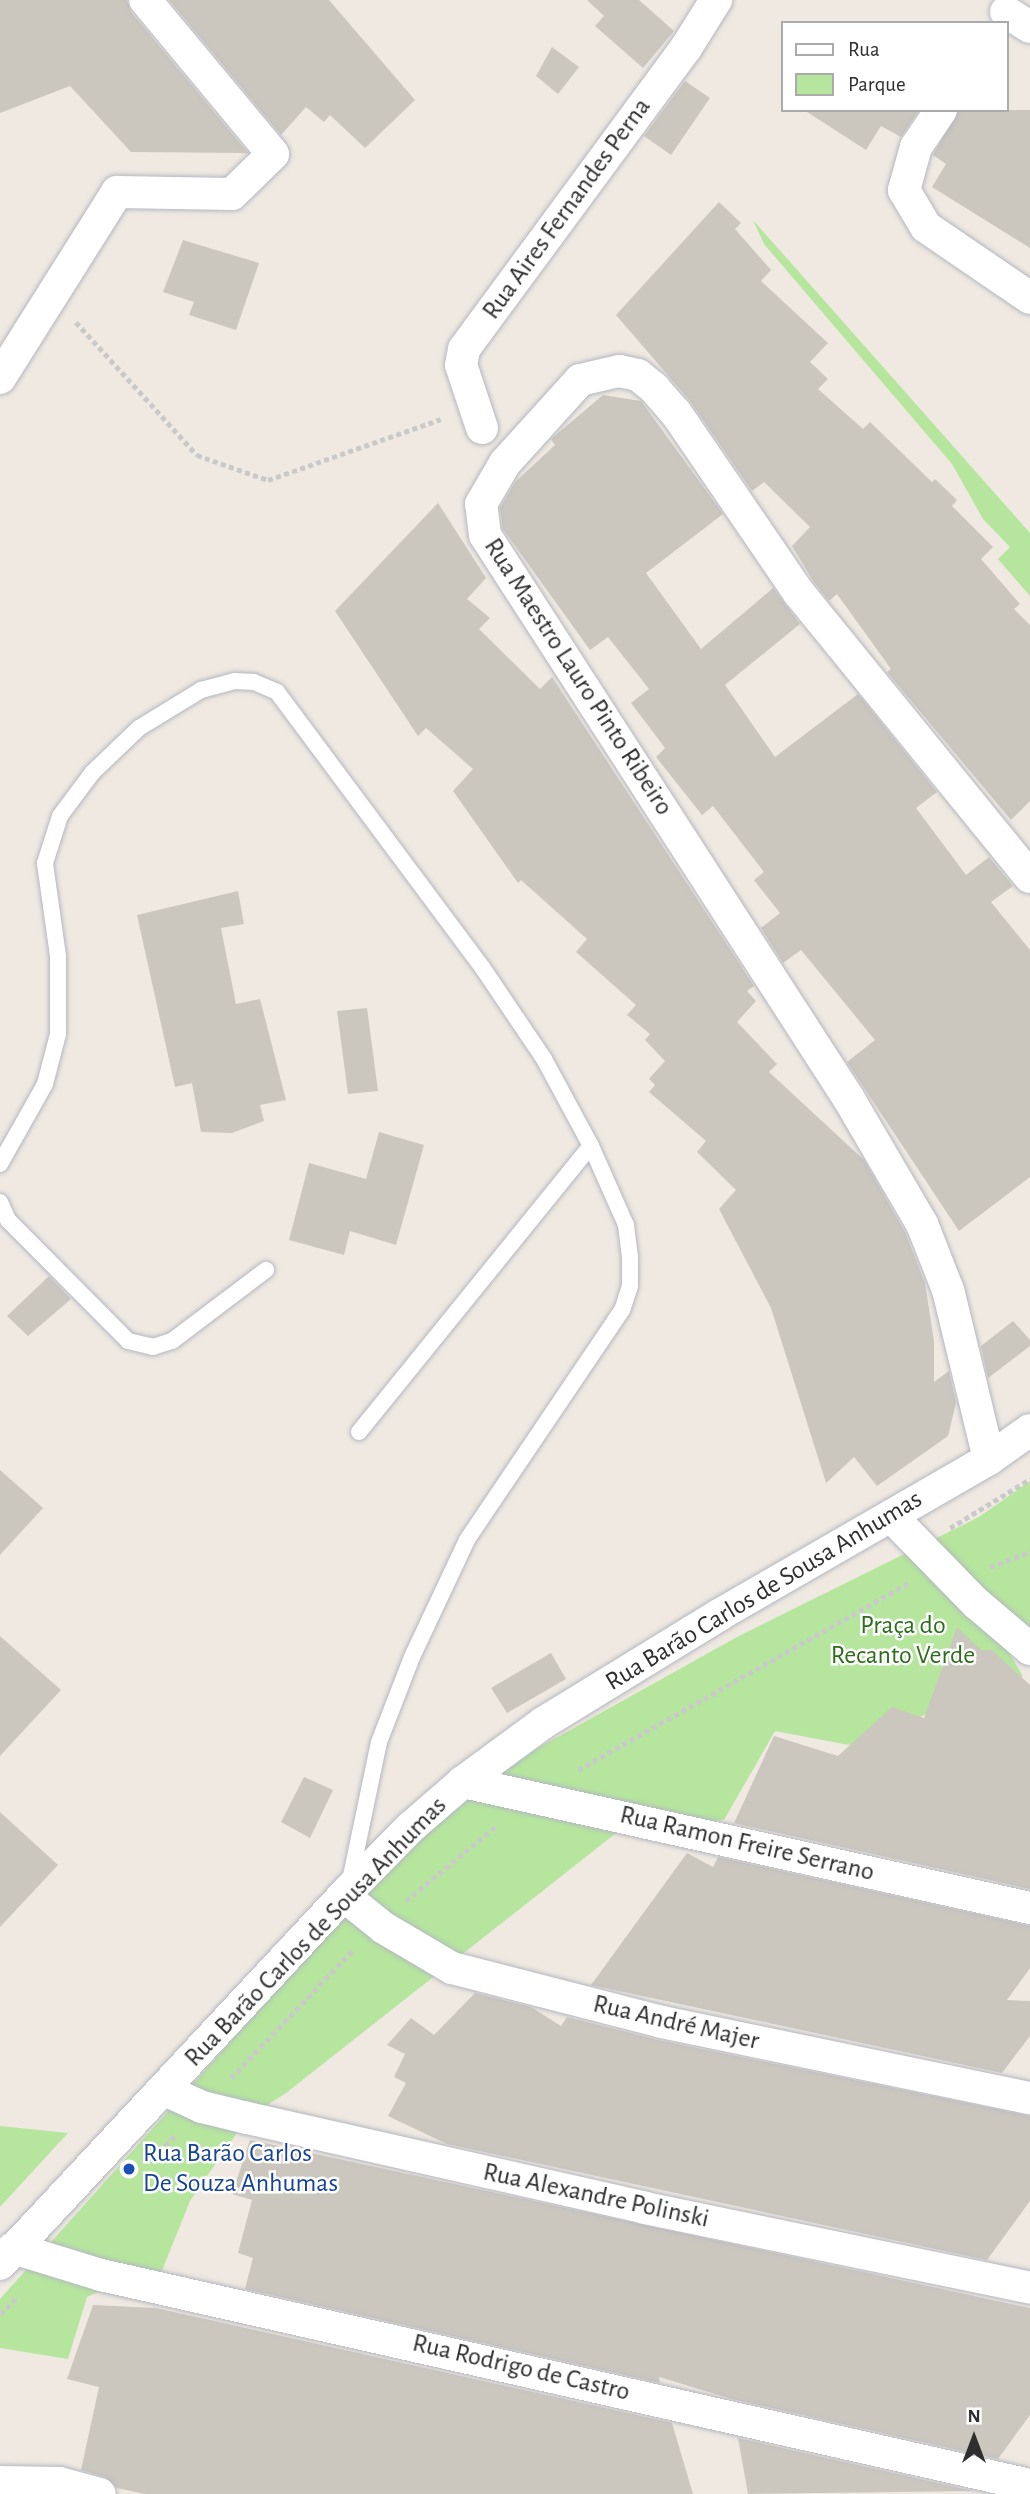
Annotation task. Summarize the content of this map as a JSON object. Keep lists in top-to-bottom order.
{
  "streets": {
    "street": [
      "Rua Aires Fernandes Perna",
      "Rua Maestro Lauro Pinto Ribeiro",
      "Rua Barão Carlos de Sousa Anhumas",
      "Rua Ramon Freire Serrano",
      "Rua André Majer",
      "Rua Alexandre Polinski",
      "Rua Rodrigo de Castro"
    ]
  },
  "crossings": [
    ["Rua Maestro Lauro Pinto Ribeiro", "Rua Barão Carlos de Sousa Anhumas"],
    ["Rua Barão Carlos de Sousa Anhumas", "Rua Ramon Freire Serrano"],
    ["Rua Barão Carlos de Sousa Anhumas", "Rua André Majer"],
    ["Rua Barão Carlos de Sousa Anhumas", "Rua Alexandre Polinski"],
    ["Rua Barão Carlos de Sousa Anhumas", "Rua Rodrigo de Castro"]
  ],
  "parks": ["Praça do Recanto Verde"],
  "places": ["Rua Barão Carlos De Souza Anhumas"],
  "legend": ["Rua", "Parque"],
  "north": "top"
}
